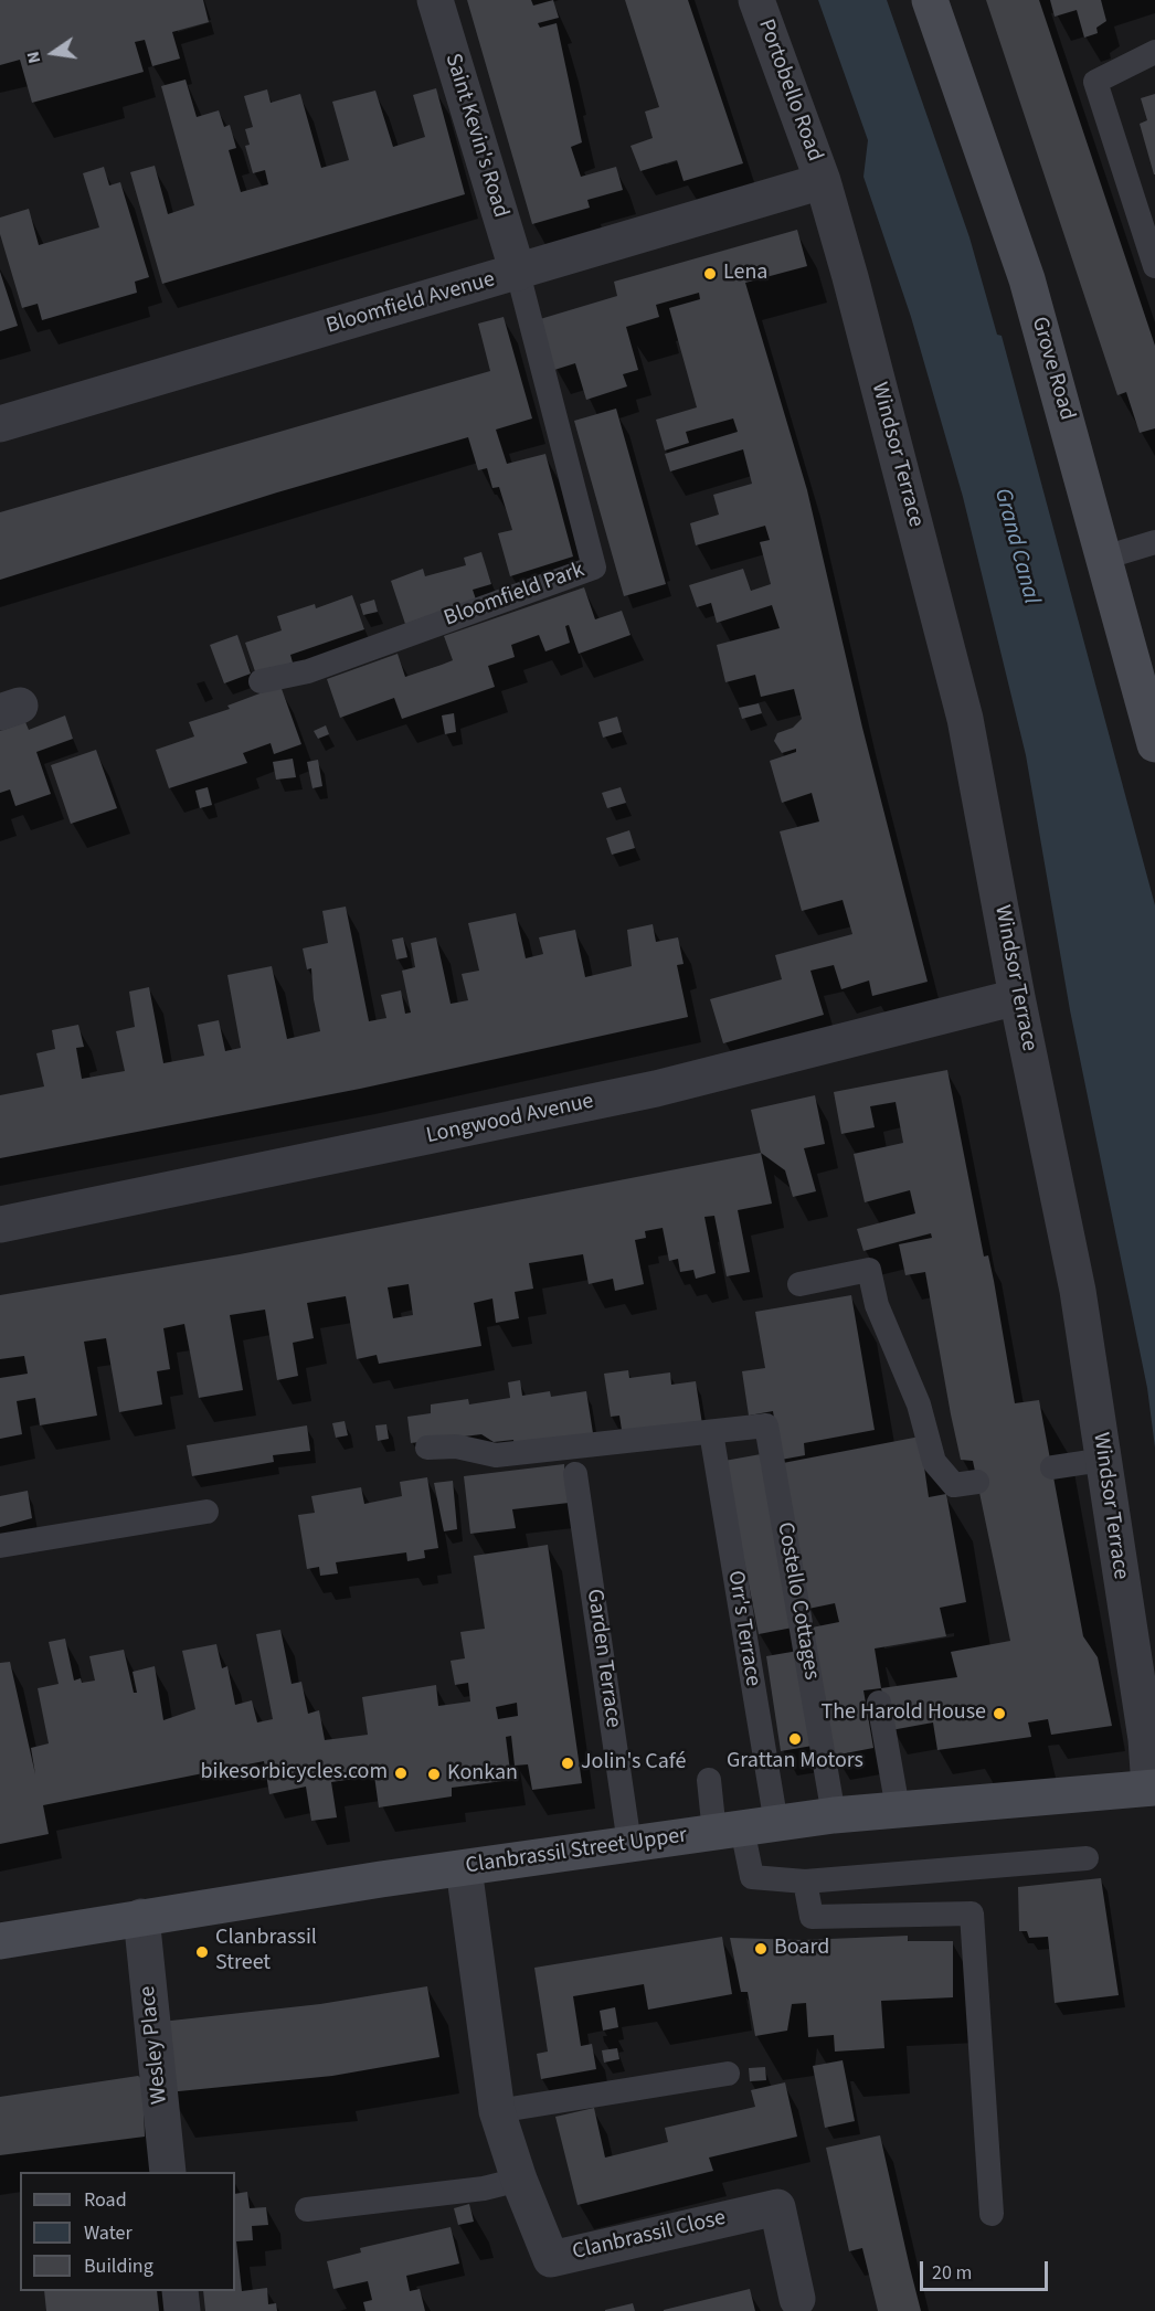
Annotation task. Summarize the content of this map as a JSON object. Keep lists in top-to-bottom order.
{
  "streets": {
    "main road": ["Grove Road", "Clanbrassil Street Upper"],
    "street": [
      "Portobello Road",
      "Saint Kevin's Road",
      "Bloomfield Avenue",
      "Windsor Terrace",
      "Longwood Avenue",
      "Wesley Place",
      "Clanbrassil Close"
    ],
    "lane": [
      "Bloomfield Park",
      "Costello Cottages",
      "Orr's Terrace",
      "Garden Terrace"
    ]
  },
  "crossings": [
    ["Portobello Road", "Bloomfield Avenue"],
    ["Portobello Road", "Windsor Terrace"],
    ["Saint Kevin's Road", "Bloomfield Avenue"],
    ["Saint Kevin's Road", "Bloomfield Park"],
    ["Bloomfield Avenue", "Windsor Terrace"],
    ["Bloomfield Avenue", "Bloomfield Park"],
    ["Windsor Terrace", "Longwood Avenue"],
    ["Windsor Terrace", "Clanbrassil Street Upper"],
    ["Costello Cottages", "Orr's Terrace"],
    ["Costello Cottages", "Clanbrassil Street Upper"],
    ["Orr's Terrace", "Clanbrassil Street Upper"],
    ["Garden Terrace", "Clanbrassil Street Upper"],
    ["Clanbrassil Street Upper", "Wesley Place"],
    ["Clanbrassil Street Upper", "Clanbrassil Close"]
  ],
  "water": ["Grand Canal"],
  "places": [
    "Lena",
    "The Harold House",
    "Grattan Motors",
    "Jolin's Café",
    "bikesorbicycles.com",
    "Konkan",
    "Board",
    "Clanbrassil Street"
  ],
  "legend": ["Road", "Water", "Building"],
  "scale_bar": "20 m",
  "north": "left"
}
